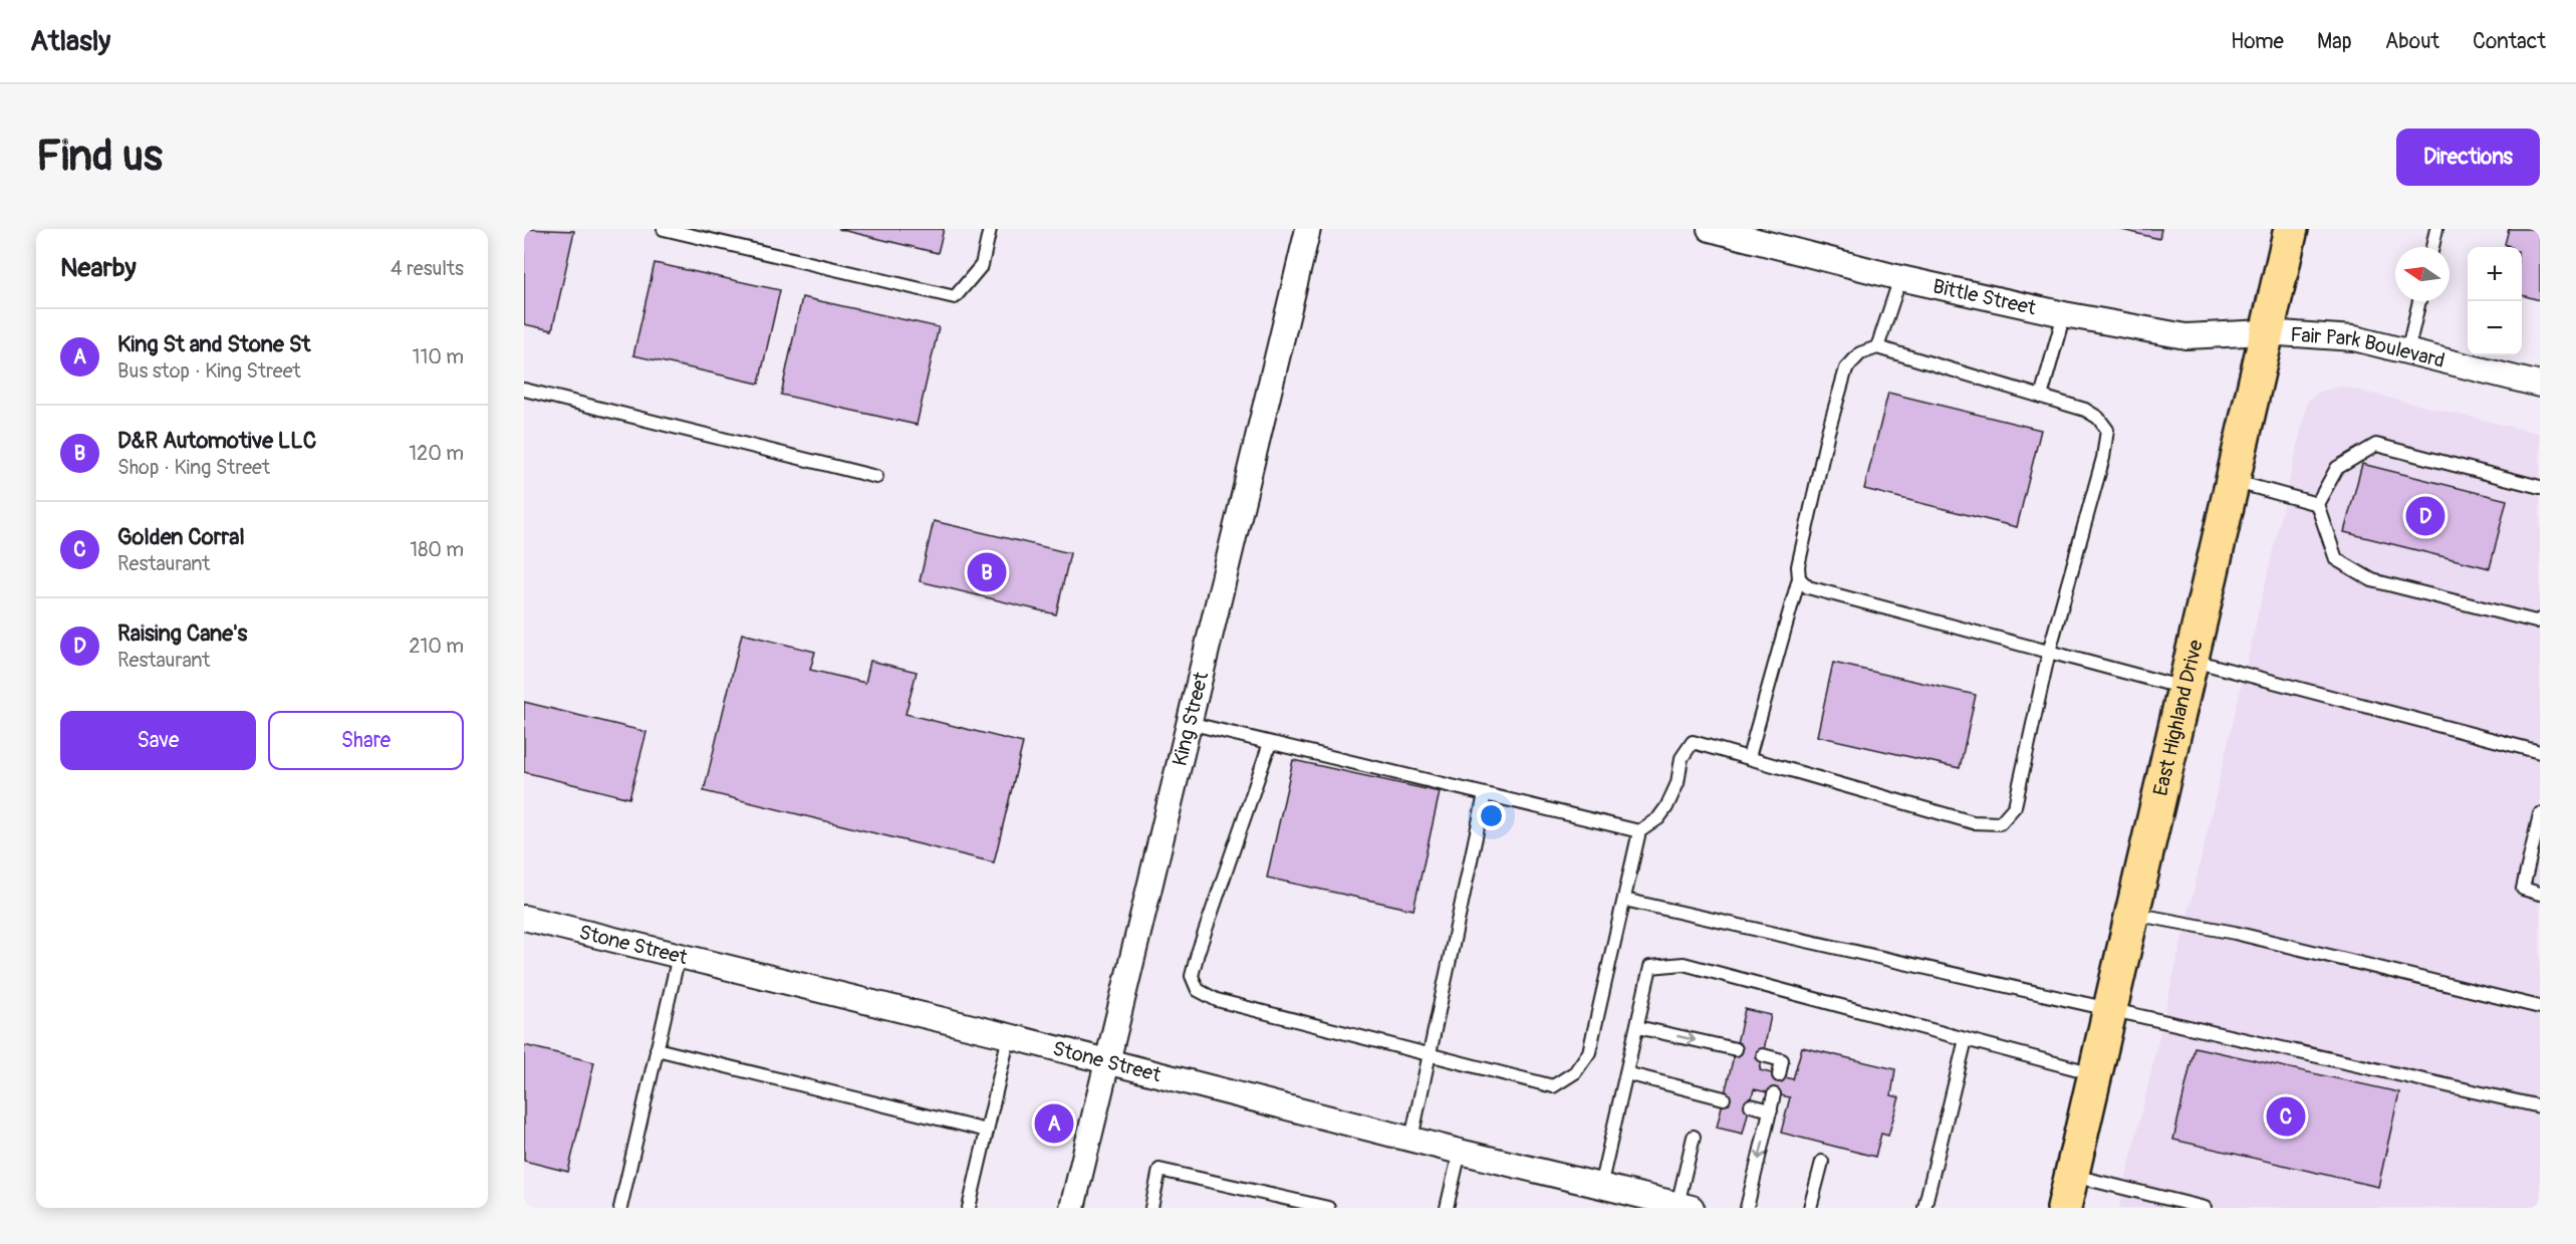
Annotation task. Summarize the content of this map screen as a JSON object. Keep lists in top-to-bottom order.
{
  "streets": {
    "main road": ["East Highland Drive"],
    "street": [
      "Bittle Street",
      "Fair Park Boulevard",
      "King Street",
      "Stone Street"
    ]
  },
  "crossings": [
    ["Bittle Street", "Fair Park Boulevard"],
    ["Bittle Street", "East Highland Drive"],
    ["Fair Park Boulevard", "East Highland Drive"],
    ["King Street", "Stone Street"]
  ],
  "north": "left",
  "page": {
    "header": "Atlasly",
    "nav": [
      "Home",
      "Map",
      "About",
      "Contact"
    ],
    "buttons": [
      "Directions",
      ["Save", "Share"]
    ],
    "title": "Find us",
    "heading": ["Nearby", "4 results"],
    "map_buttons": ["+", "−"],
    "list": [
      {
        "mark": "A",
        "name": "King St and Stone St",
        "note": "Bus stop · King Street",
        "value": "110 m"
      },
      {
        "mark": "B",
        "name": "D&R Automotive LLC",
        "note": "Shop · King Street",
        "value": "120 m"
      },
      {
        "mark": "C",
        "name": "Golden Corral",
        "note": "Restaurant",
        "value": "180 m"
      },
      {
        "mark": "D",
        "name": "Raising Cane's",
        "note": "Restaurant",
        "value": "210 m"
      }
    ],
    "pins": [
      "D",
      "B",
      "C",
      "A"
    ]
  }
}
